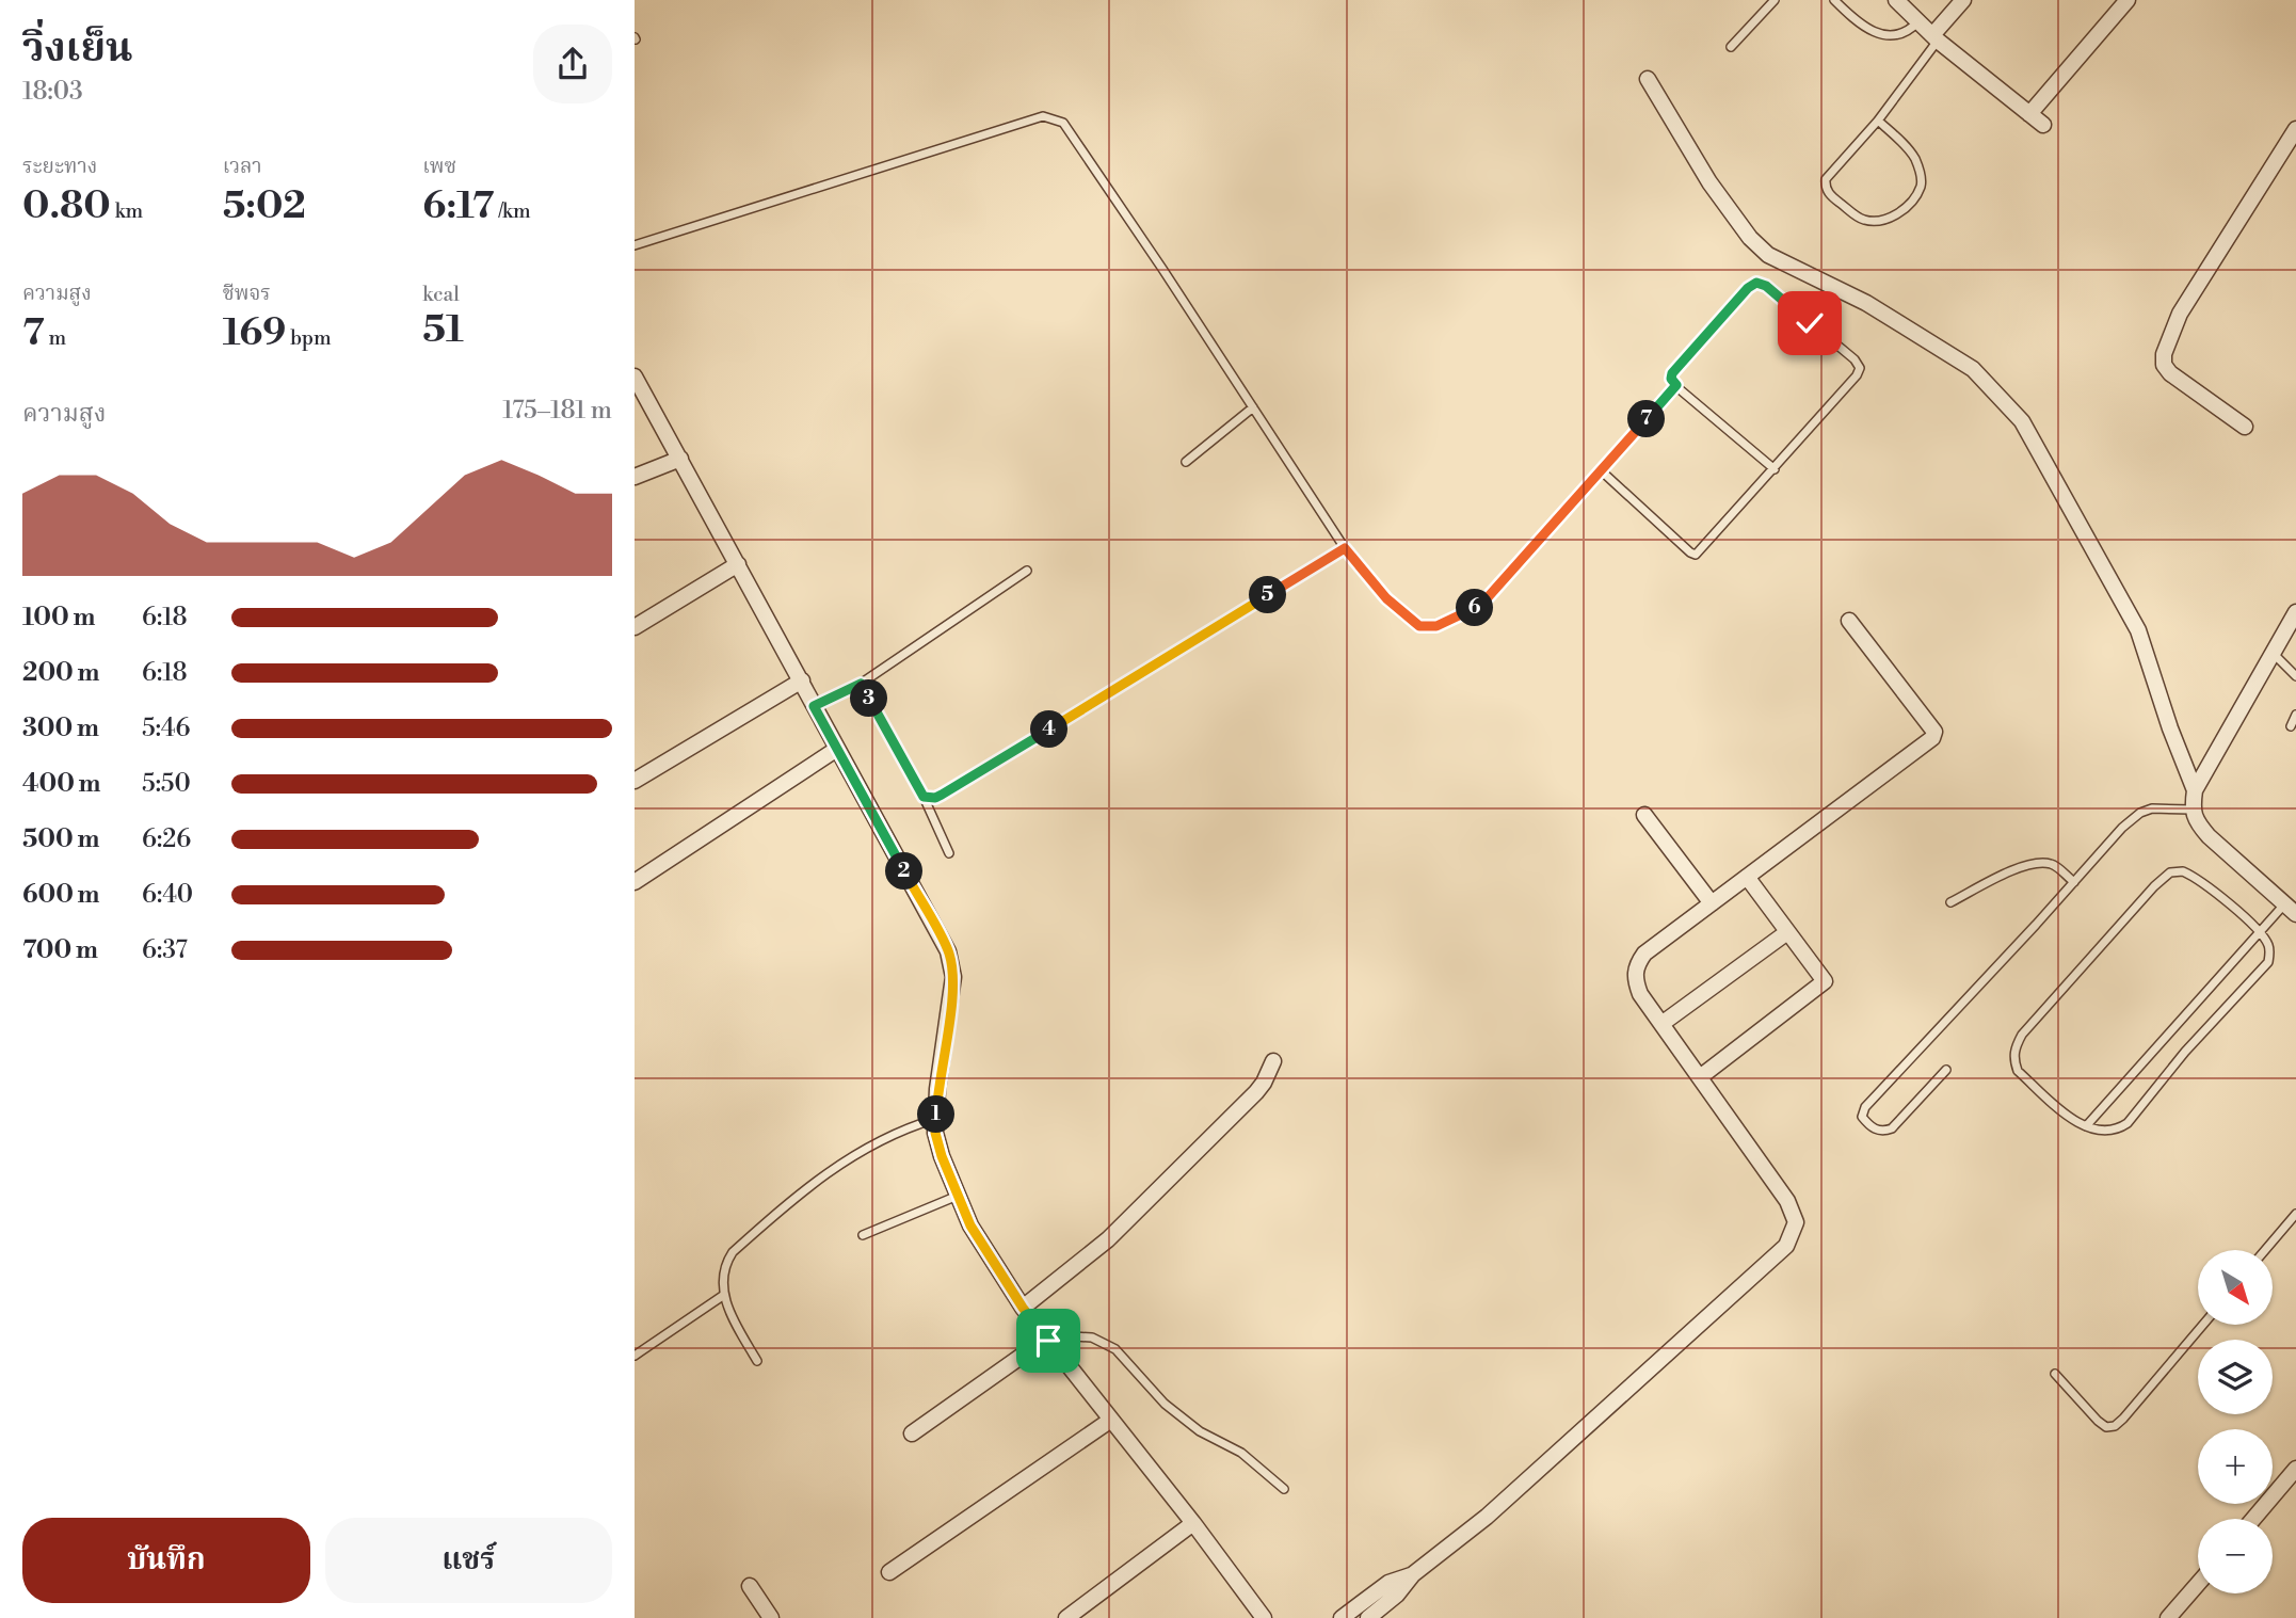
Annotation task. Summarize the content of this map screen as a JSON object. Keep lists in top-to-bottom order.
{
  "north": "bottom right",
  "page": {
    "heading": ["วิ่งเย็น", "18:03"],
    "stats": [
      ["ระยะทาง", "0.80 km"],
      ["เวลา", "5:02"],
      ["เพซ", "6:17 /km"],
      ["ความสูง", "7 m"],
      ["ชีพจร", "169 bpm"],
      ["kcal", "51"]
    ],
    "chart": ["ความสูง", "175–181 m"],
    "pins": [
      "7",
      "5",
      "6",
      "3",
      "4",
      "2",
      "1"
    ],
    "list": [
      {
        "name": "100 m",
        "note": "6:18"
      },
      {
        "name": "200 m",
        "note": "6:18"
      },
      {
        "name": "300 m",
        "note": "5:46"
      },
      {
        "name": "400 m",
        "note": "5:50"
      },
      {
        "name": "500 m",
        "note": "6:26"
      },
      {
        "name": "600 m",
        "note": "6:40"
      },
      {
        "name": "700 m",
        "note": "6:37"
      }
    ],
    "map_buttons": ["+", "−"],
    "buttons": ["บันทึก", "แชร์"]
  }
}
